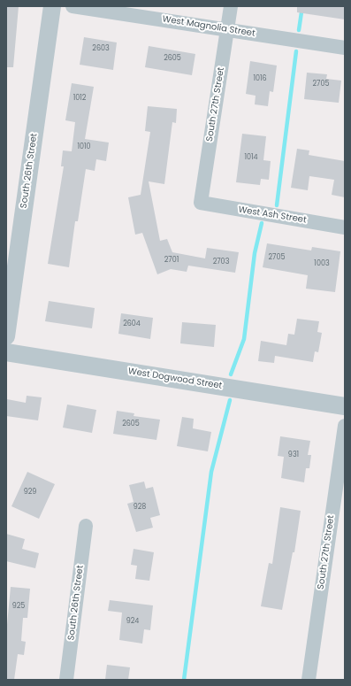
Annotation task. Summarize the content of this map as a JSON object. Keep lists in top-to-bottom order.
{
  "streets": {
    "street": [
      "West Magnolia Street",
      "South 27th Street",
      "South 26th Street",
      "West Ash Street",
      "West Dogwood Street"
    ]
  },
  "crossings": [
    ["West Magnolia Street", "South 27th Street"],
    ["South 27th Street", "West Ash Street"]
  ],
  "house_numbers": [
    "2603",
    "2605",
    "1016",
    "2705",
    "1012",
    "1010",
    "1014",
    "2705",
    "2701",
    "2703",
    "1003",
    "2604",
    "2605",
    "931",
    "929",
    "928",
    "925",
    "924"
  ]
}
